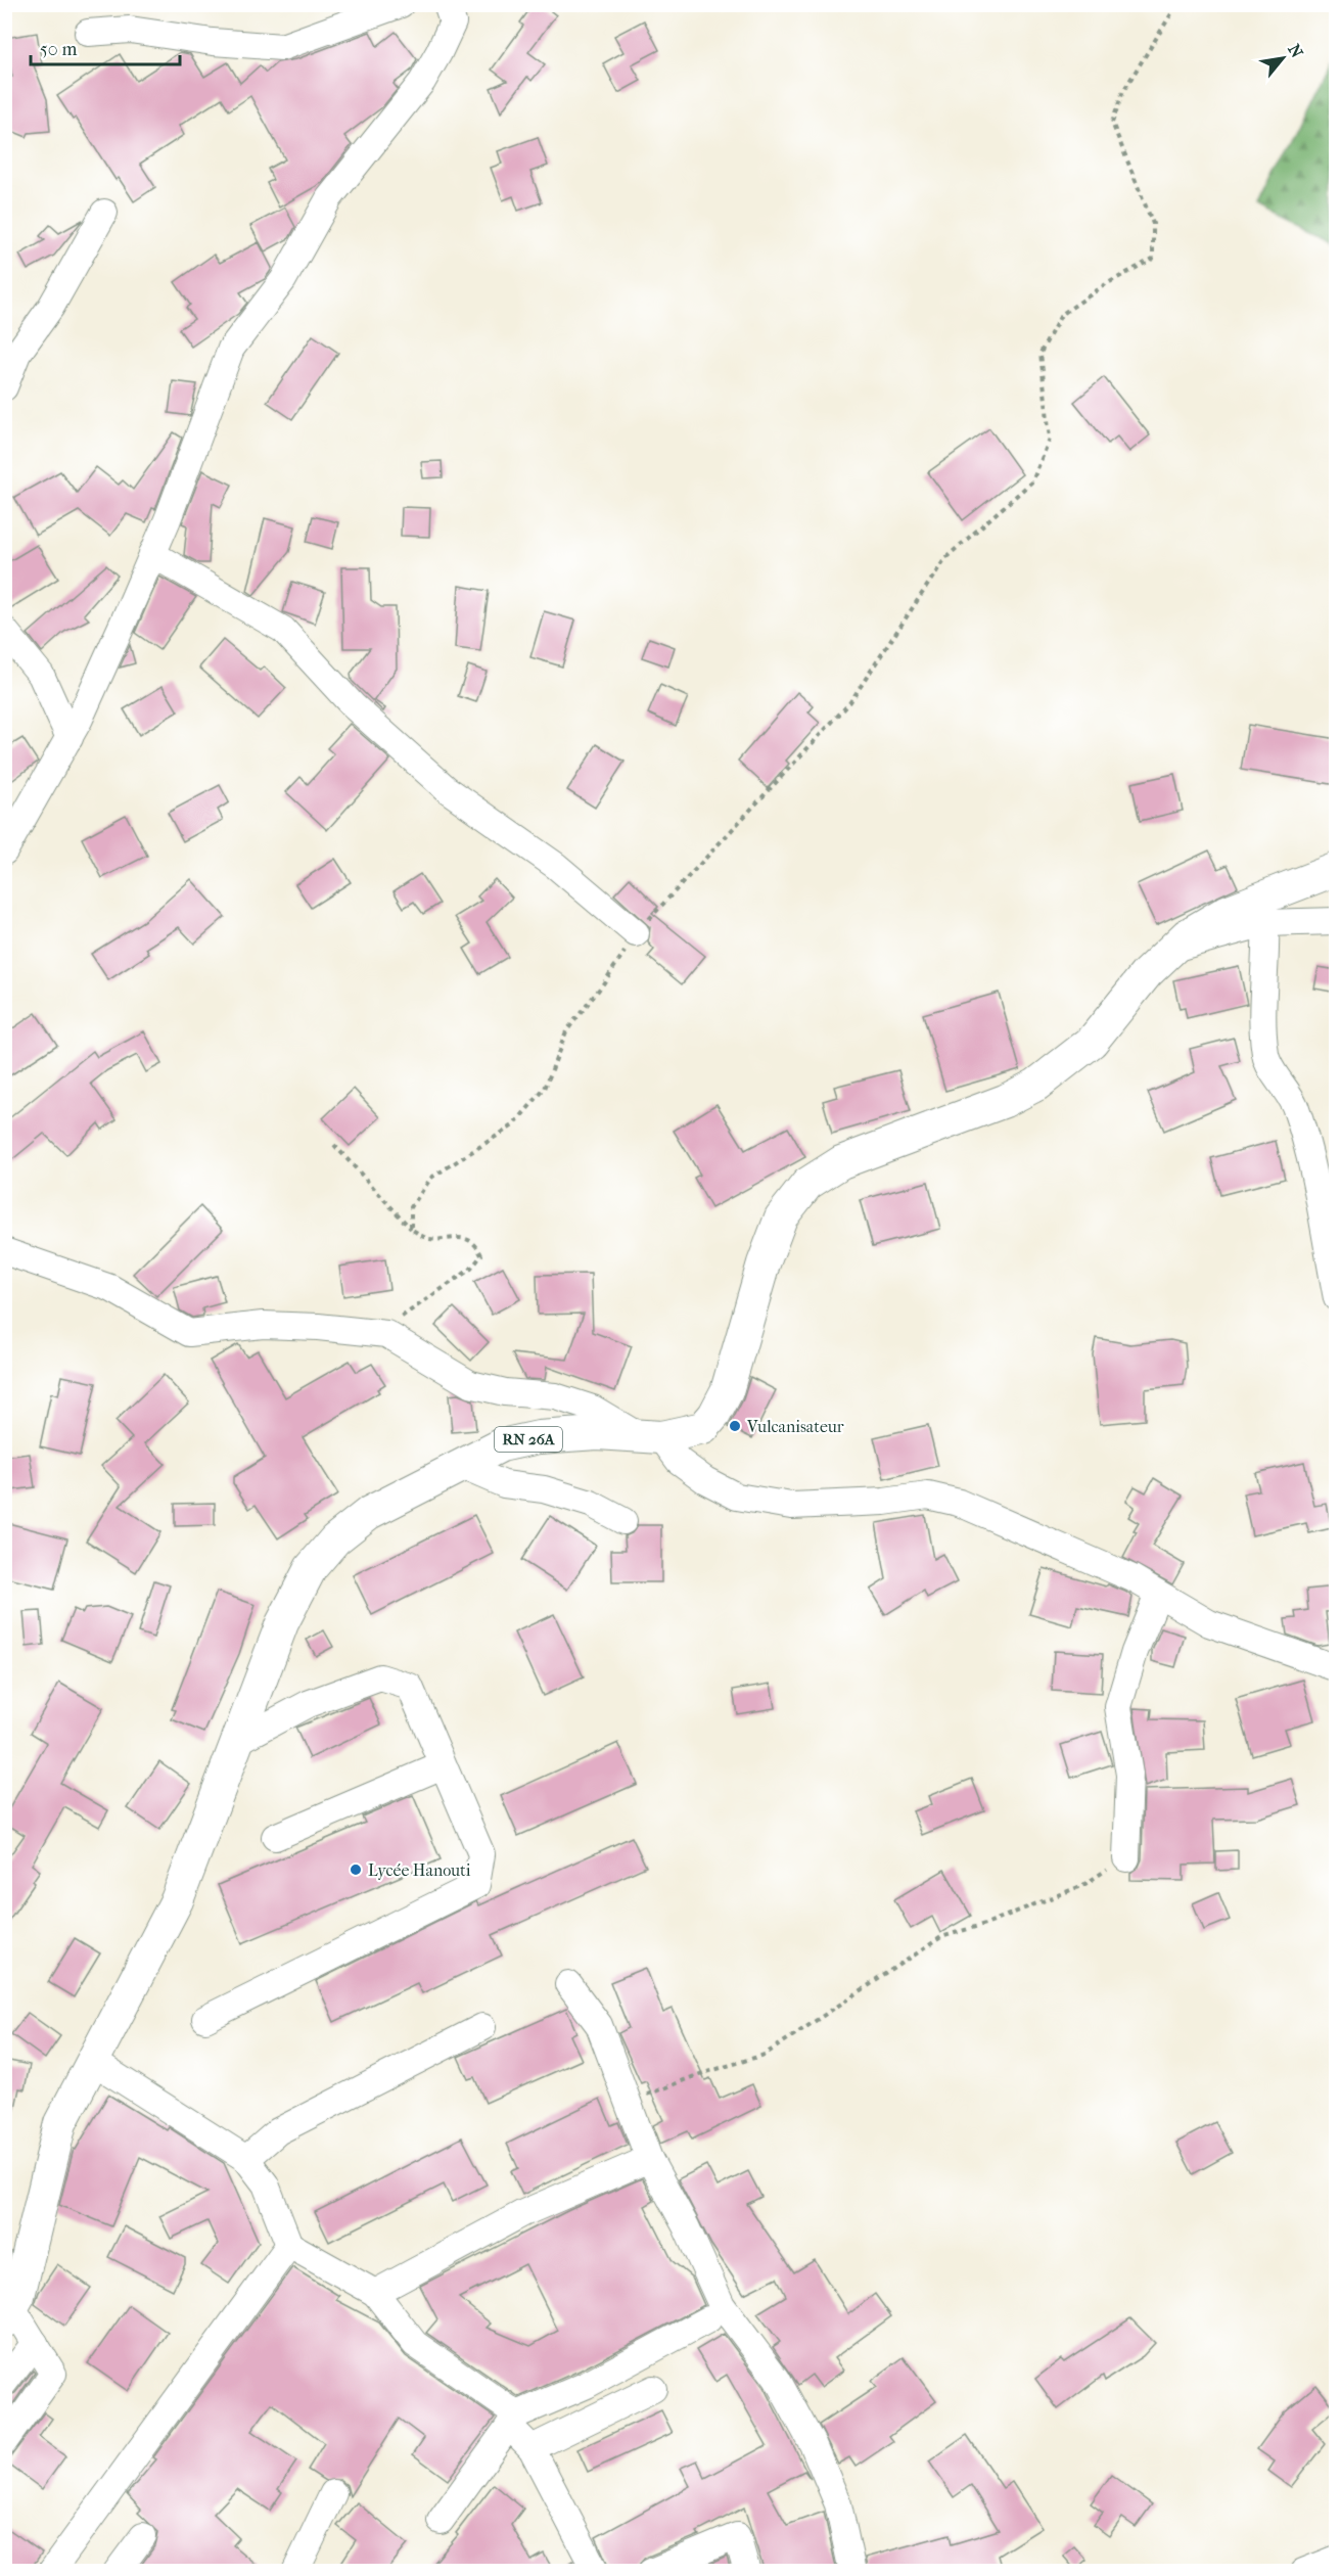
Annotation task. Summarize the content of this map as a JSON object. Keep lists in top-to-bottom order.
{
  "streets": {
    "main road": ["RN 26A"]
  },
  "places": ["Vulcanisateur", "Lycée Hanouti"],
  "scale_bar": "50 m",
  "north": "top right"
}
